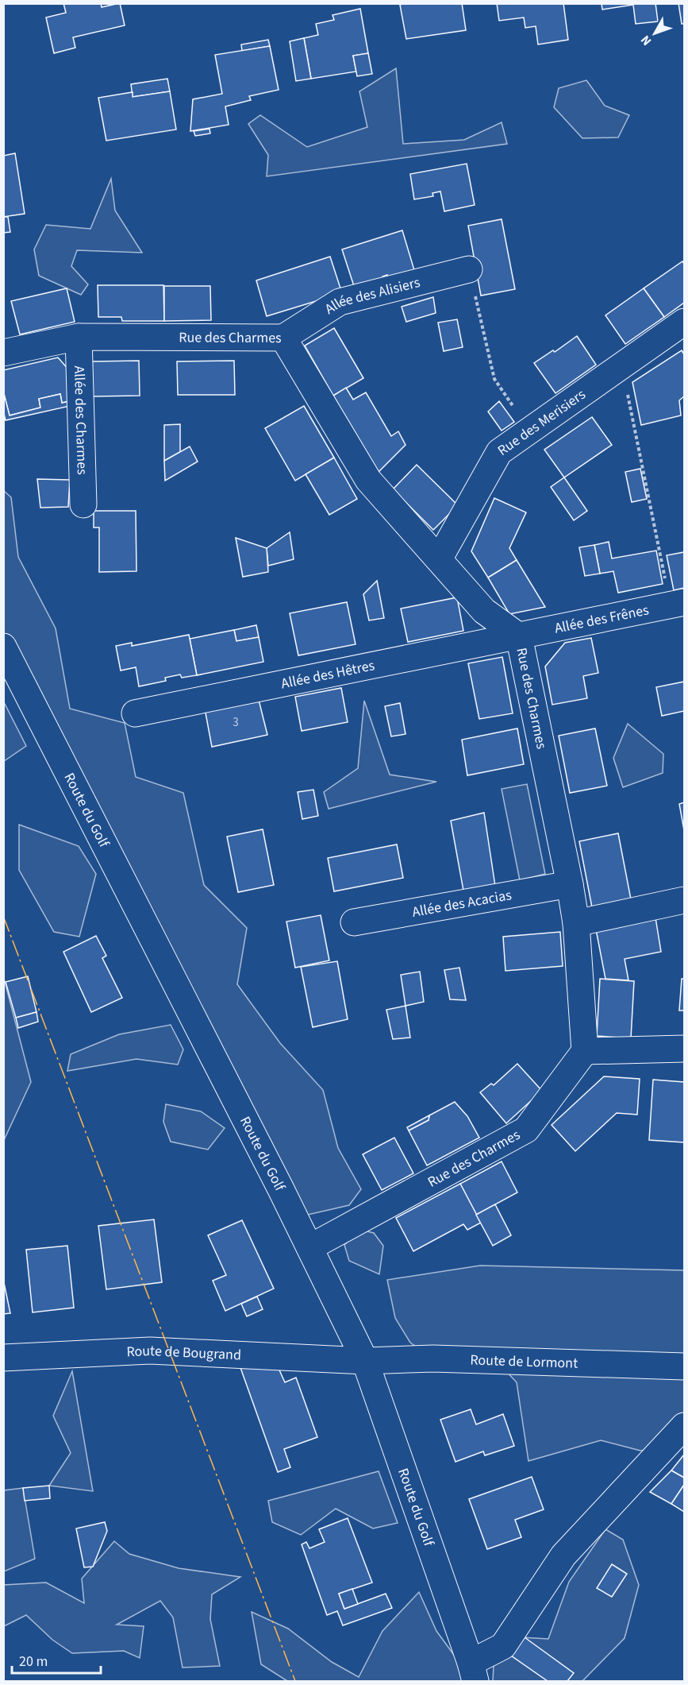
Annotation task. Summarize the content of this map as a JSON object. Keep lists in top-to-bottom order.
{
  "streets": {
    "street": [
      "Allée des Alisiers",
      "Rue des Charmes",
      "Allée des Charmes",
      "Rue des Merisiers",
      "Allée des Frênes",
      "Allée des Hêtres",
      "Route du Golf",
      "Allée des Acacias",
      "Route de Bougrand",
      "Route de Lormont"
    ]
  },
  "crossings": [
    ["Allée des Alisiers", "Rue des Charmes"],
    ["Rue des Charmes", "Allée des Charmes"],
    ["Rue des Charmes", "Rue des Merisiers"],
    ["Rue des Charmes", "Allée des Frênes"],
    ["Rue des Charmes", "Allée des Hêtres"],
    ["Rue des Charmes", "Route du Golf"],
    ["Rue des Charmes", "Allée des Acacias"],
    ["Allée des Frênes", "Allée des Hêtres"],
    ["Route du Golf", "Route de Bougrand"],
    ["Route du Golf", "Route de Lormont"],
    ["Route de Bougrand", "Route de Lormont"]
  ],
  "house_numbers": ["3"],
  "scale_bar": "20 m",
  "north": "bottom left"
}
